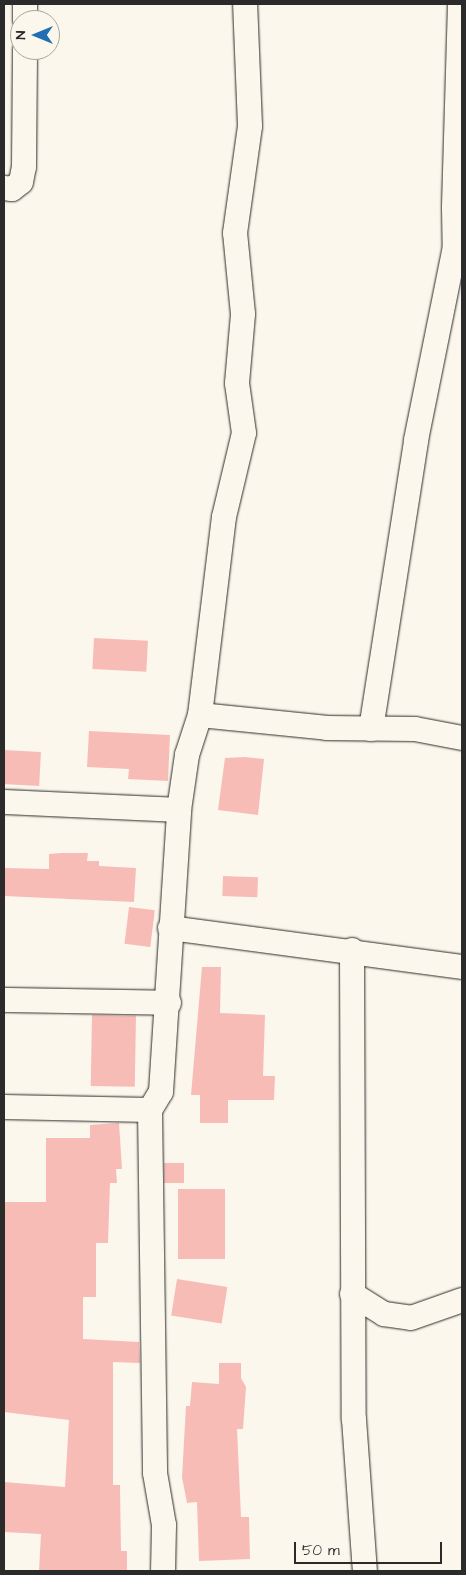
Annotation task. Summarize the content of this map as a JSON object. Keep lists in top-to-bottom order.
{
  "scale_bar": "50 m",
  "north": "left"
}
